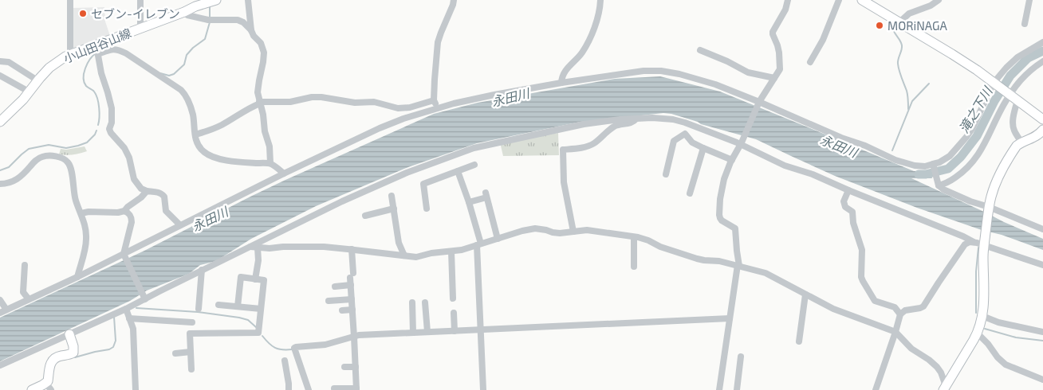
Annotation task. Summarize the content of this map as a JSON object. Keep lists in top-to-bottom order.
{
  "streets": {
    "main road": ["小山田谷山線"]
  },
  "water": ["永田川", "滝之下川"],
  "places": ["セブン-イレブン", "MORiNAGA"]
}
